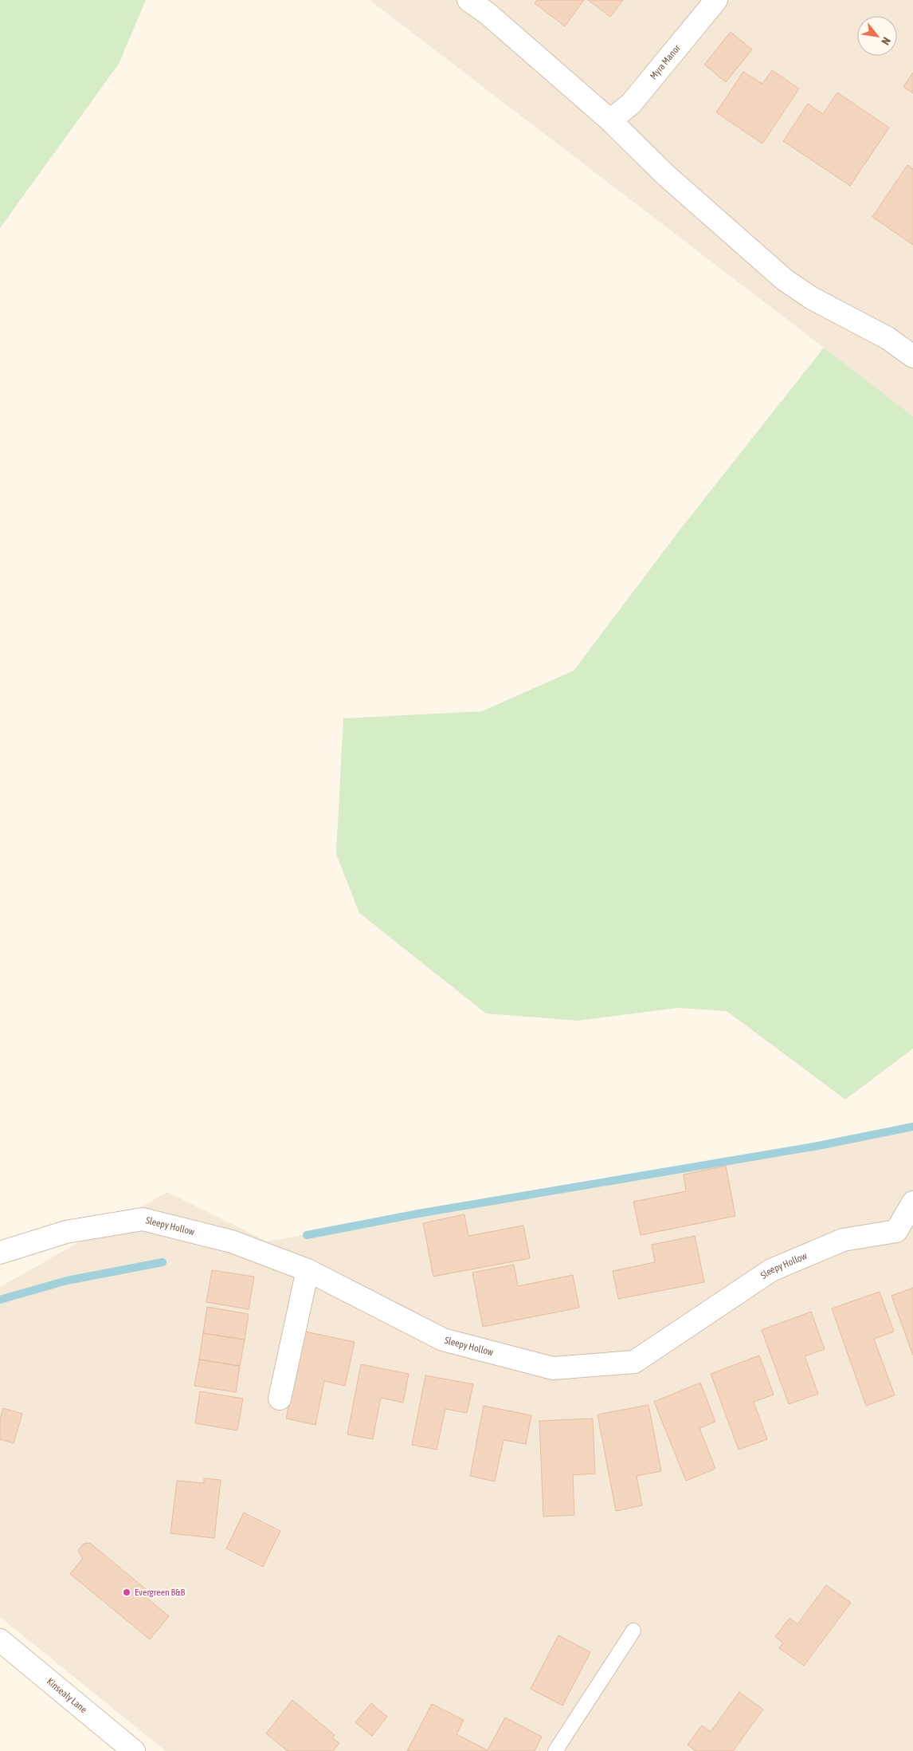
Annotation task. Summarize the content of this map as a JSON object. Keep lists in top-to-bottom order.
{
  "streets": {
    "street": ["Myra Manor", "Sleepy Hollow", "Kinsealy Lane"]
  },
  "places": ["Evergreen B&B"],
  "north": "bottom right"
}
